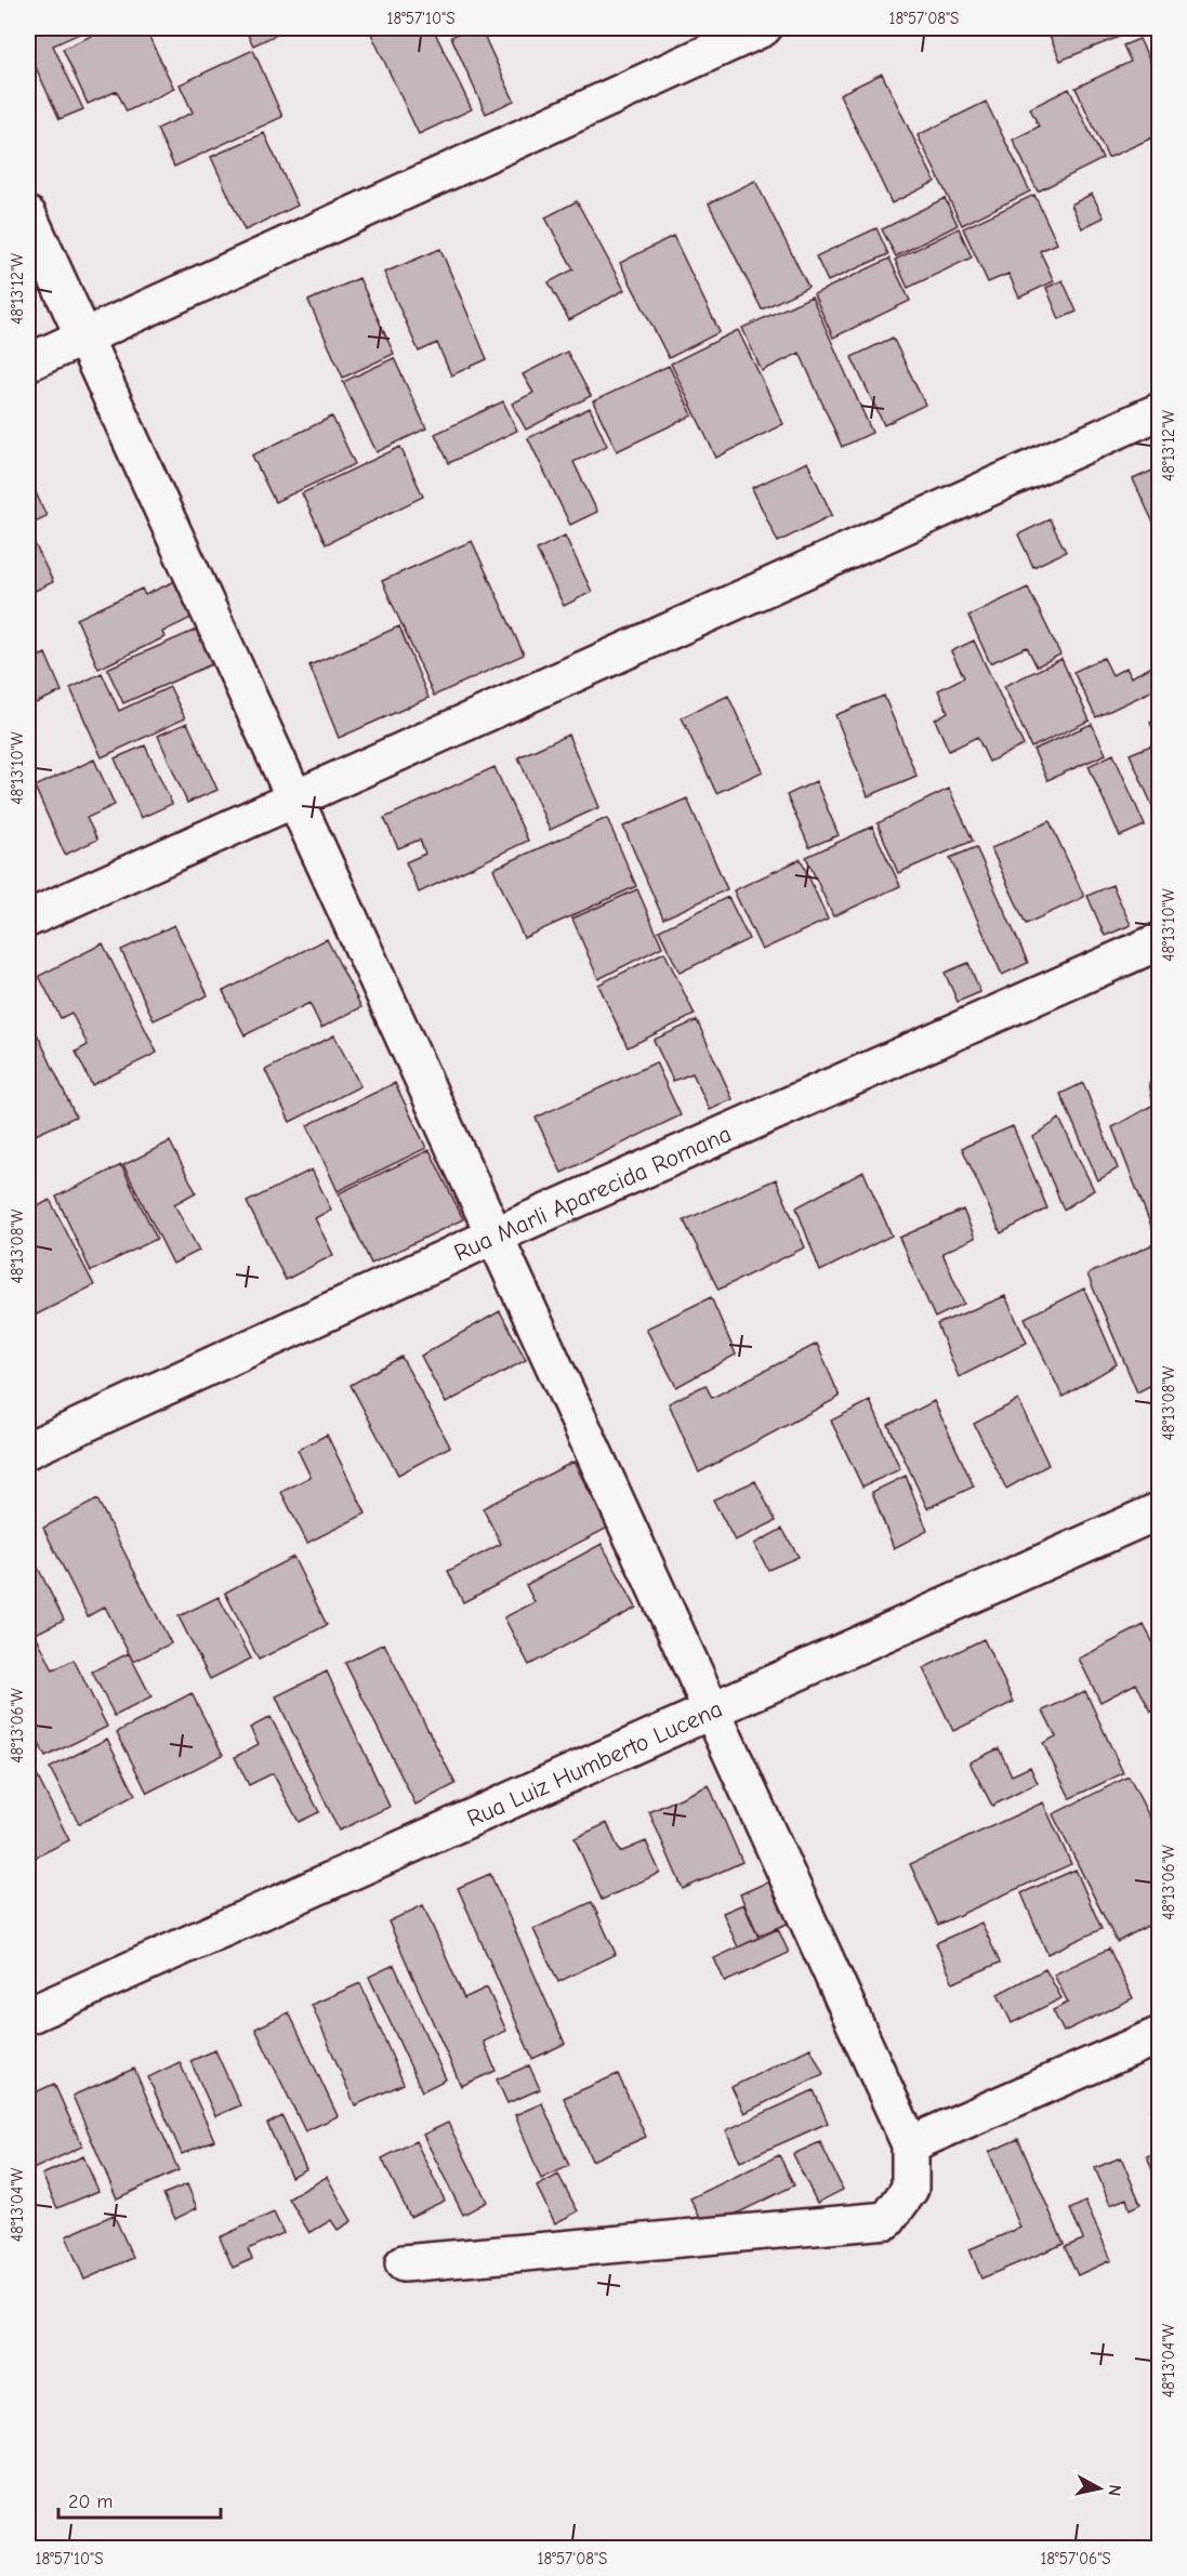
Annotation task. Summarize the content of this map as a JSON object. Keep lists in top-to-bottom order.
{
  "streets": {
    "street": ["Rua Marli Aparecida Romana", "Rua Luiz Humberto Lucena"]
  },
  "scale_bar": "20 m",
  "north": "right",
  "coordinates": [
    "18°57'10\"S",
    "18°57'08\"S",
    "48°13'12\"W",
    "48°13'10\"W",
    "48°13'08\"W",
    "48°13'06\"W",
    "48°13'04\"W",
    "18°57'06\"S"
  ]
}
